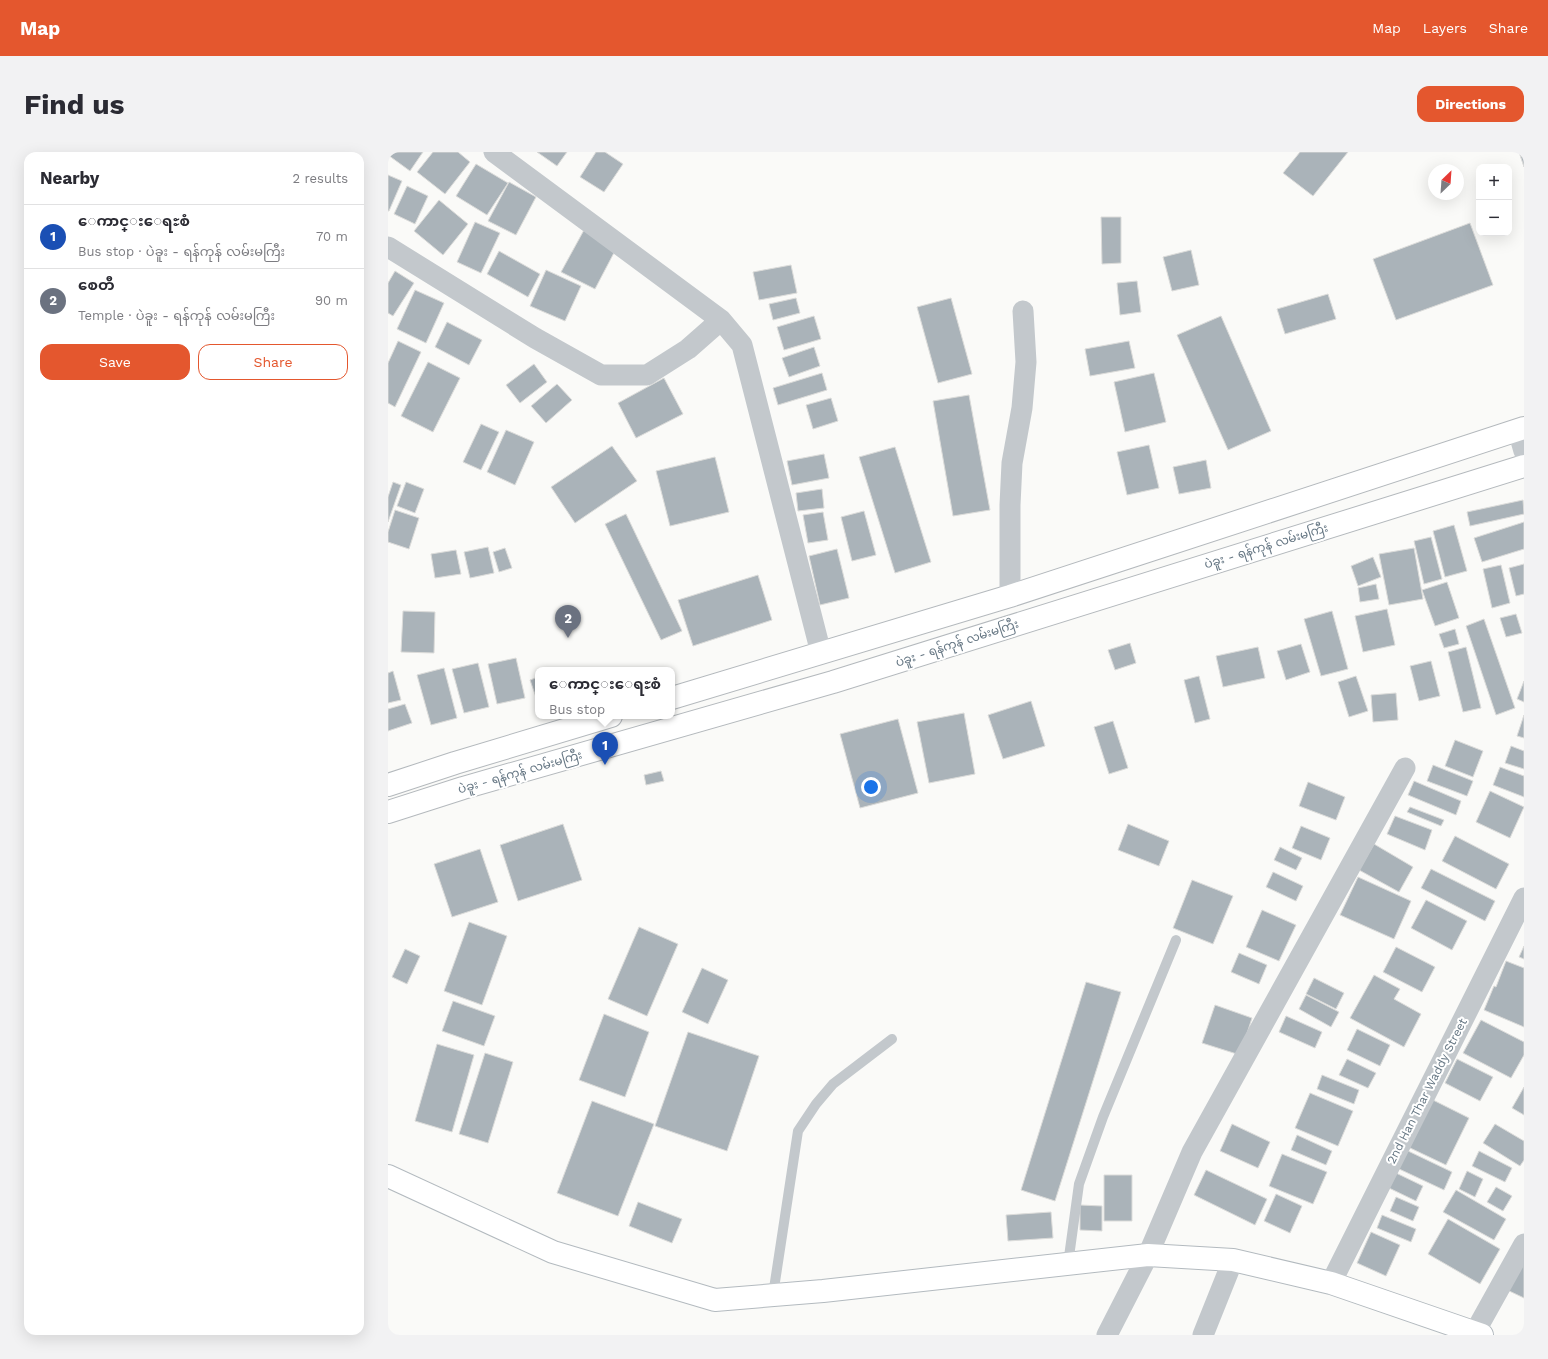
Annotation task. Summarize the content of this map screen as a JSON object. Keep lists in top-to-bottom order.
{
  "streets": {
    "main road": ["ပဲခူး - ရန်ကုန် လမ်းမကြီး"],
    "street": ["2nd Han Thar Waddy Street"]
  },
  "north": "top right",
  "page": {
    "header": "Map",
    "nav": ["Map", "Layers", "Share"],
    "buttons": [
      "Directions",
      ["Save", "Share"]
    ],
    "title": "Find us",
    "heading": ["Nearby", "2 results"],
    "map_buttons": ["+", "−"],
    "list": [
      {
        "mark": "1",
        "name": "ေကာင္းေရႊစံ",
        "note": "Bus stop · ပဲခူး - ရန်ကုန် လမ်းမကြီး",
        "value": "70 m"
      },
      {
        "mark": "2",
        "name": "စေတီ",
        "note": "Temple · ပဲခူး - ရန်ကုန် လမ်းမကြီး",
        "value": "90 m"
      }
    ],
    "pins": ["2", "1"],
    "popup": ["ေကာင္းေရႊစံ", "Bus stop"]
  }
}
